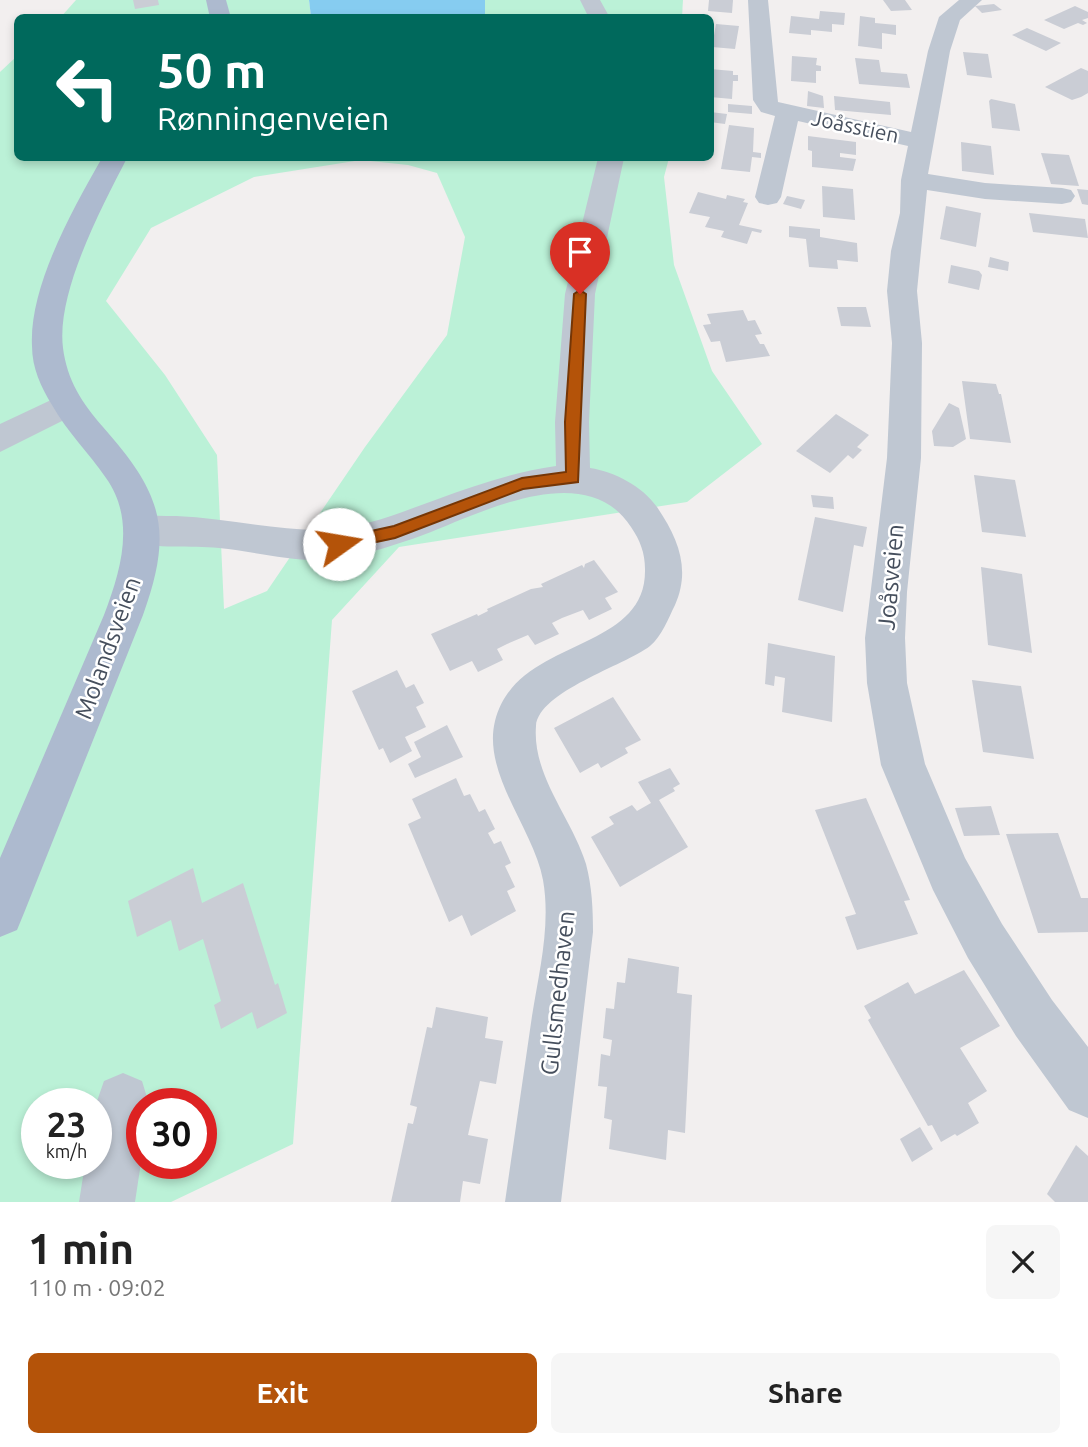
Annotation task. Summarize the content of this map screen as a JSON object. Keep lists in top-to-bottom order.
{
  "streets": {
    "main road": ["Molandsveien"],
    "street": ["Joåsstien", "Joåsveien", "Gullsmedhaven"]
  },
  "crossings": [
    ["Joåsstien", "Joåsveien"],
    ["Molandsveien", "Gullsmedhaven"]
  ],
  "page": {
    "turn": ["50 m", "Rønningenveien"],
    "speed": "23 km/h",
    "limit": "30",
    "heading": ["1 min", "110 m · 09:02"],
    "buttons": ["Exit", "Share"]
  }
}
